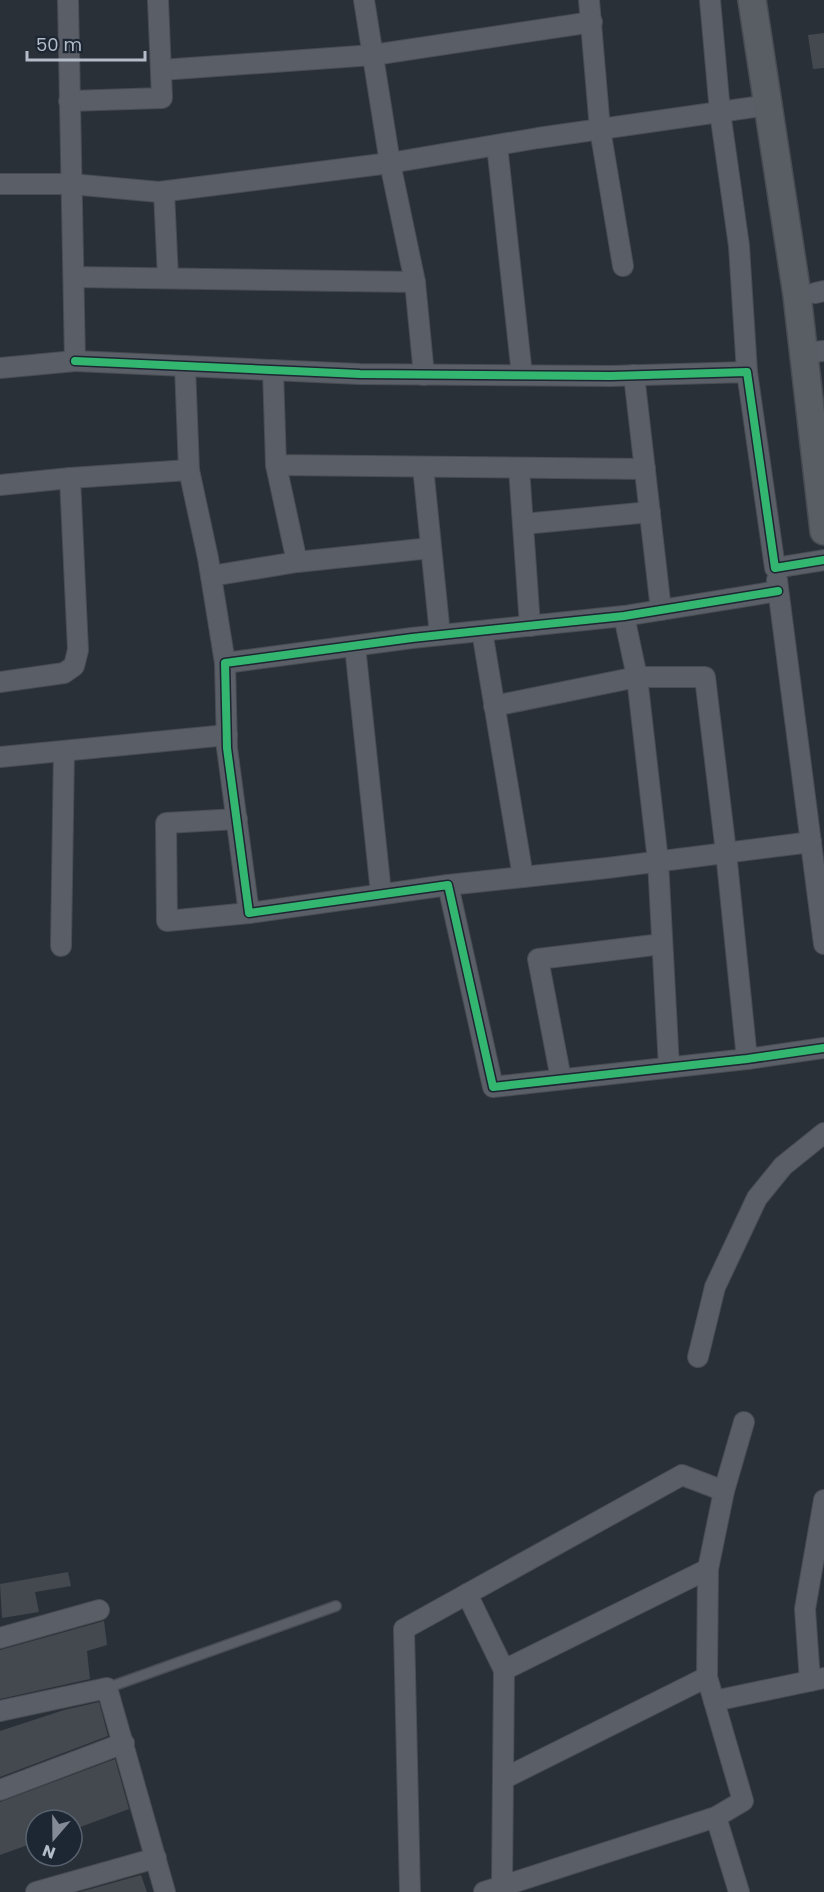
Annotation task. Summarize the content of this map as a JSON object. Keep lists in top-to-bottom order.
{
  "scale_bar": "50 m",
  "north": "bottom"
}
